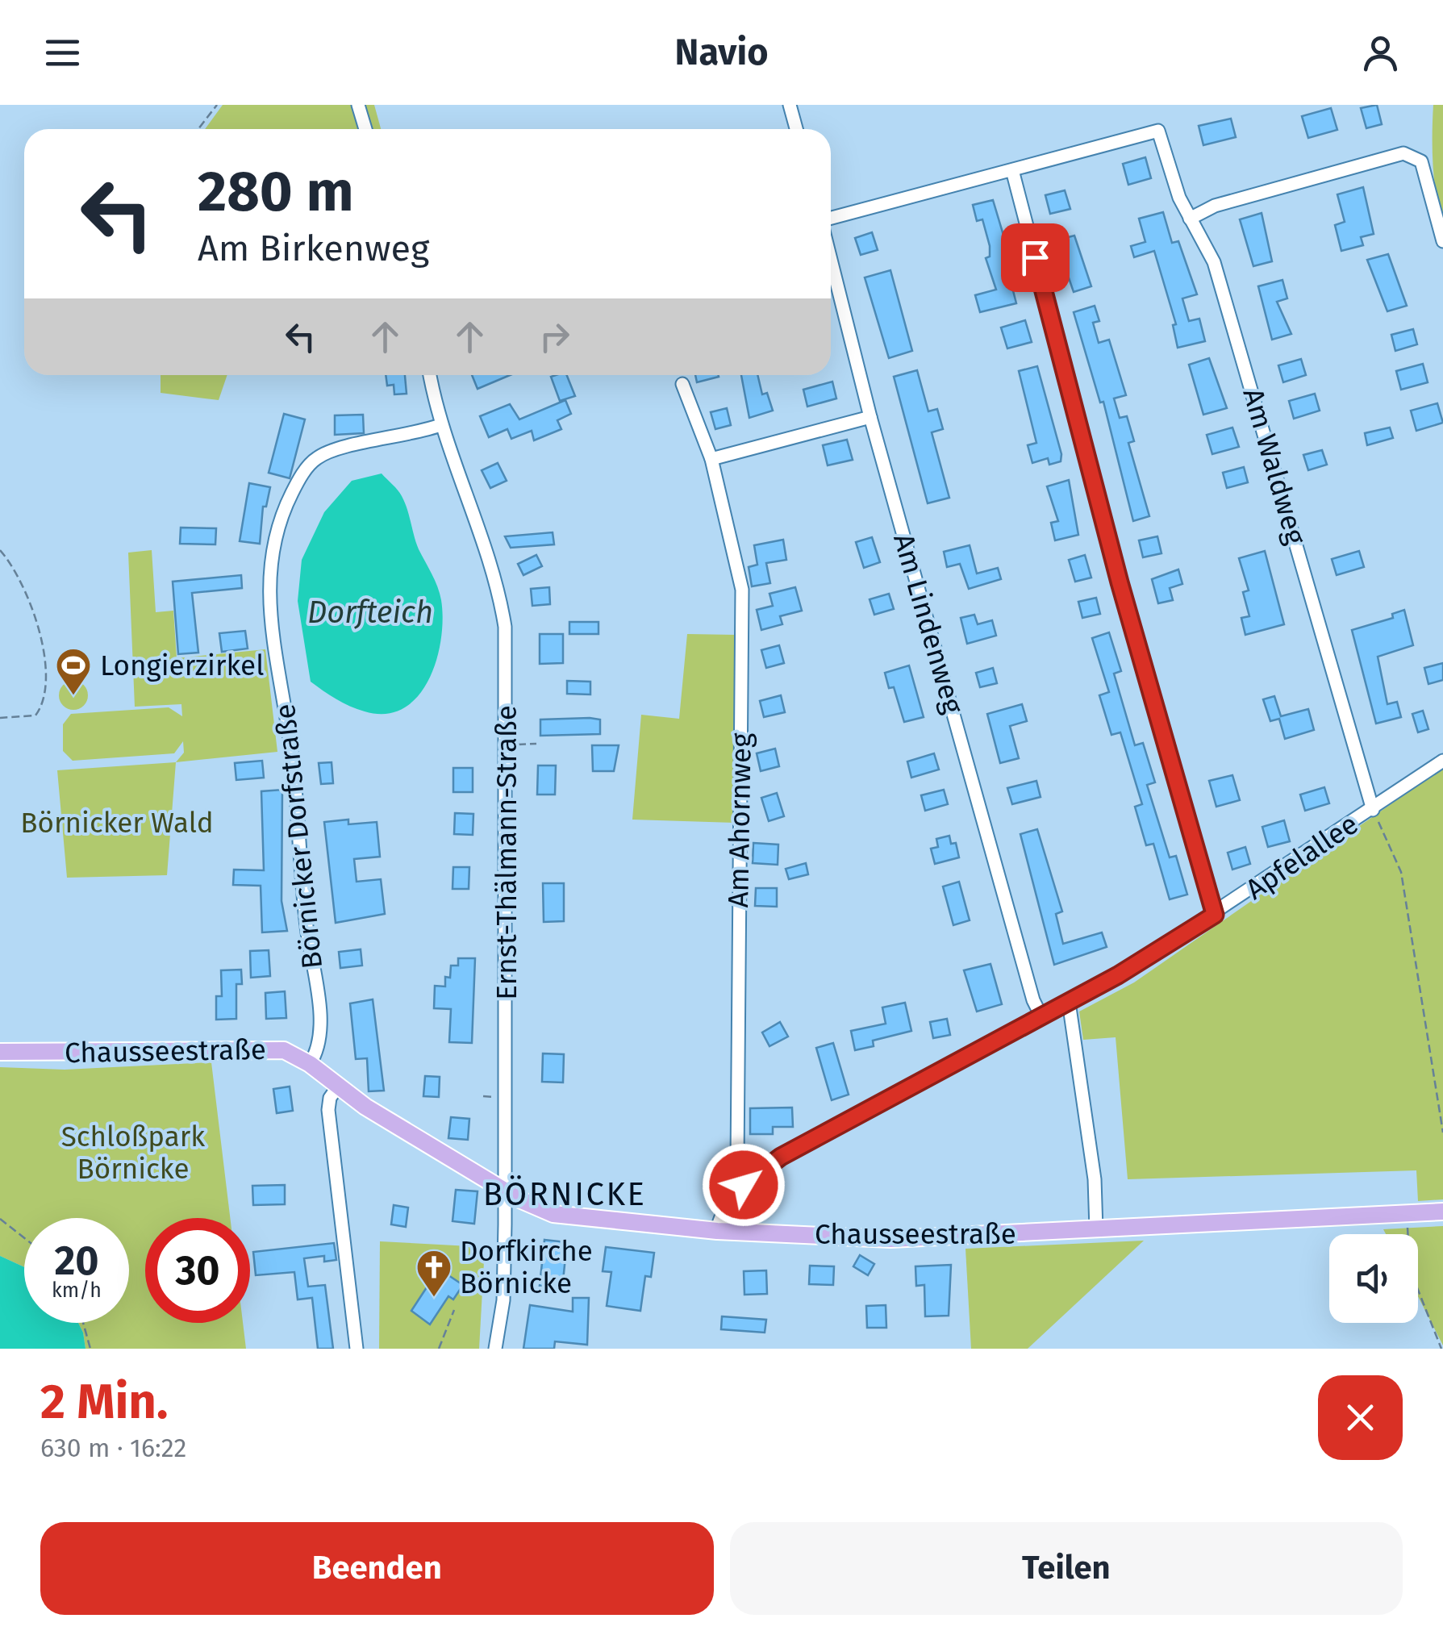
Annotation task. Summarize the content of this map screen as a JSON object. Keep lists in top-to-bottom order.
{
  "streets": {
    "main road": ["Chausseestraße"],
    "street": [
      "Am Waldweg",
      "Am Lindenweg",
      "Am Ahornweg",
      "Börnicker Dorfstraße",
      "Ernst-Thälmann-Straße",
      "Apfelallee"
    ]
  },
  "crossings": [
    ["Am Waldweg", "Apfelallee"],
    ["Am Lindenweg", "Apfelallee"],
    ["Am Ahornweg", "Apfelallee"],
    ["Börnicker Dorfstraße", "Ernst-Thälmann-Straße"],
    ["Börnicker Dorfstraße", "Chausseestraße"],
    ["Ernst-Thälmann-Straße", "Chausseestraße"],
    ["Apfelallee", "Chausseestraße"]
  ],
  "districts": ["BÖRNICKE"],
  "water": ["Dorfteich"],
  "parks": ["Börnicker Wald", "Schloßpark Börnicke"],
  "places": {
    "sports": ["Longierzirkel"],
    "church": ["Dorfkirche Börnicke"]
  },
  "page": {
    "header": "Navio",
    "turn": ["280 m", "Am Birkenweg"],
    "speed": "20 km/h",
    "limit": "30",
    "heading": ["2 Min.", "630 m · 16:22"],
    "buttons": ["Beenden", "Teilen"]
  }
}
